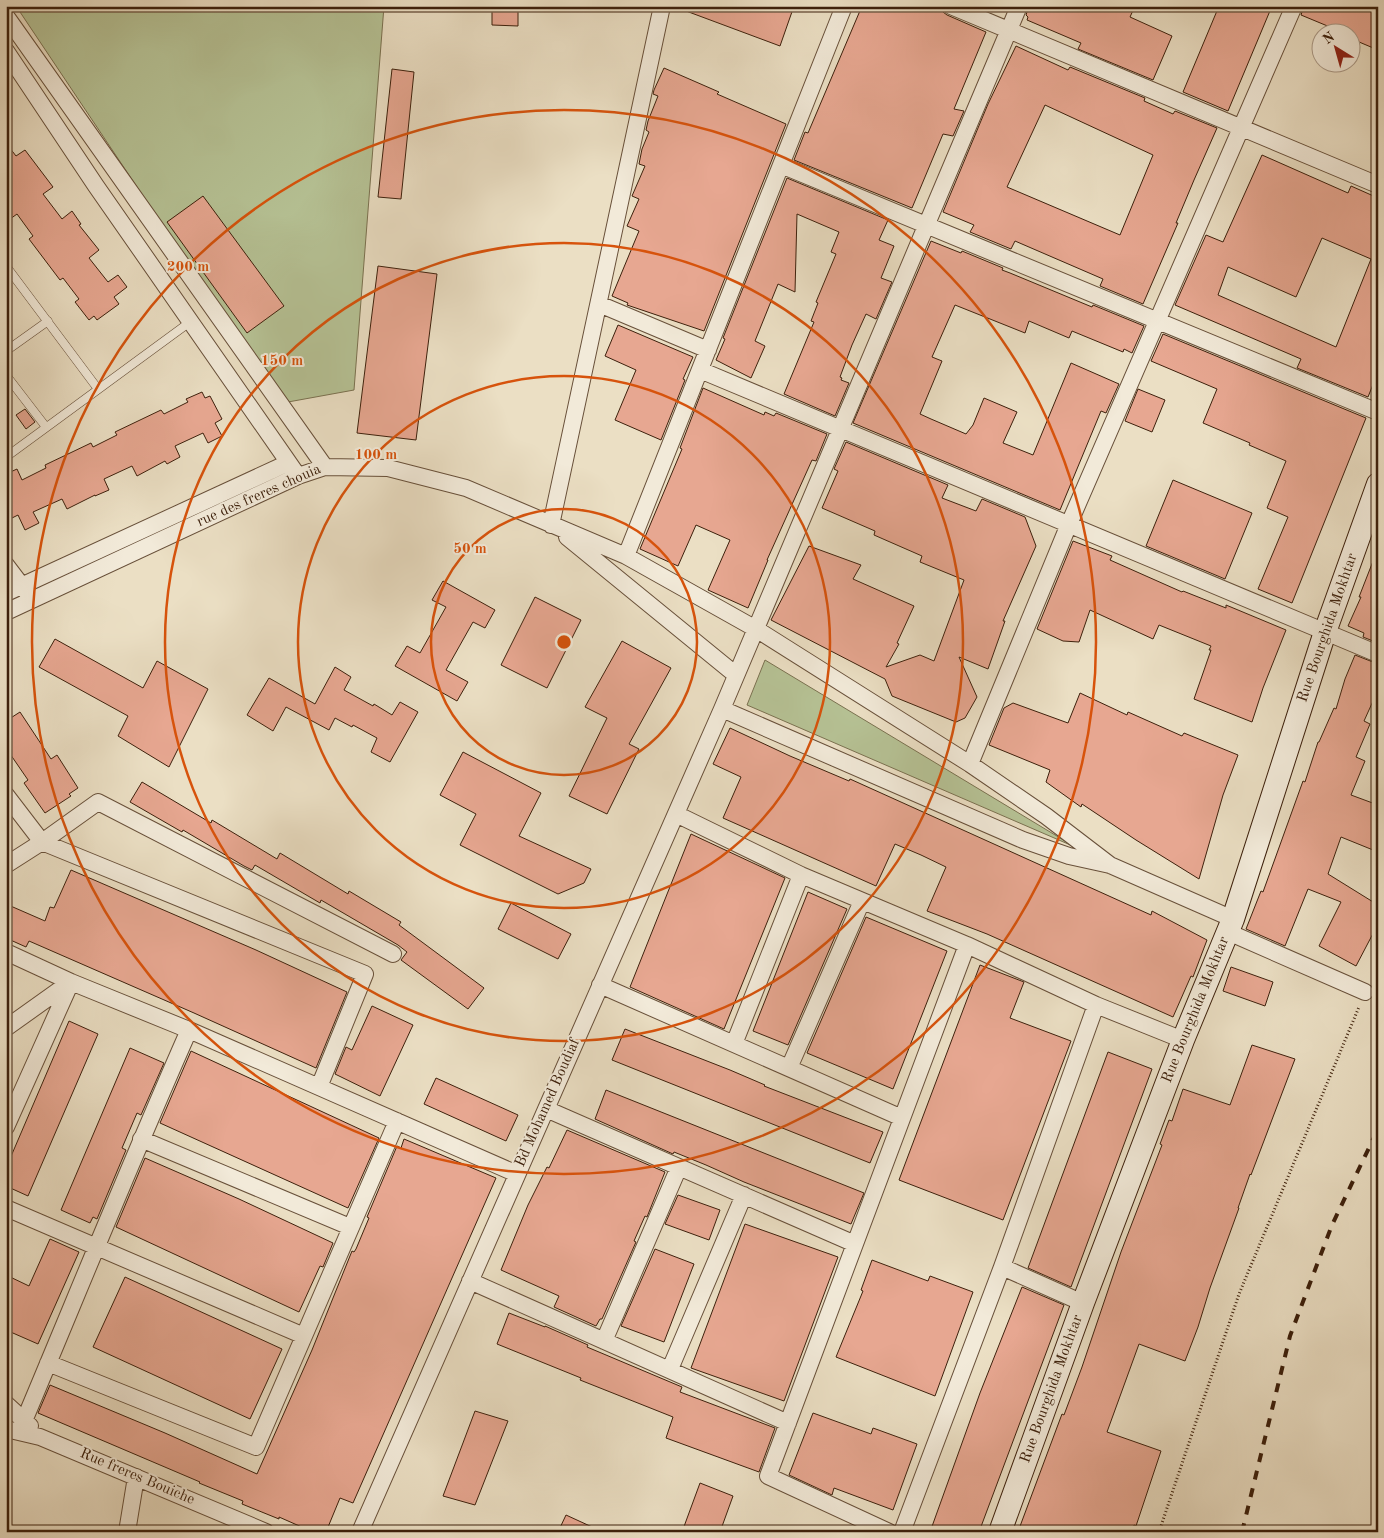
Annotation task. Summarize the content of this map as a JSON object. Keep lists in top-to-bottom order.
{
  "streets": {
    "main road": ["Rue Bourghida Mokhtar"],
    "street": ["rue des freres chouia", "Bd Mohamed Boudiaf", "Rue freres Bouiche"]
  },
  "crossings": [
    ["rue des freres chouia", "Bd Mohamed Boudiaf"]
  ],
  "north": "top left",
  "rings": [
    "200 m",
    "150 m",
    "100 m",
    "50 m"
  ]
}
